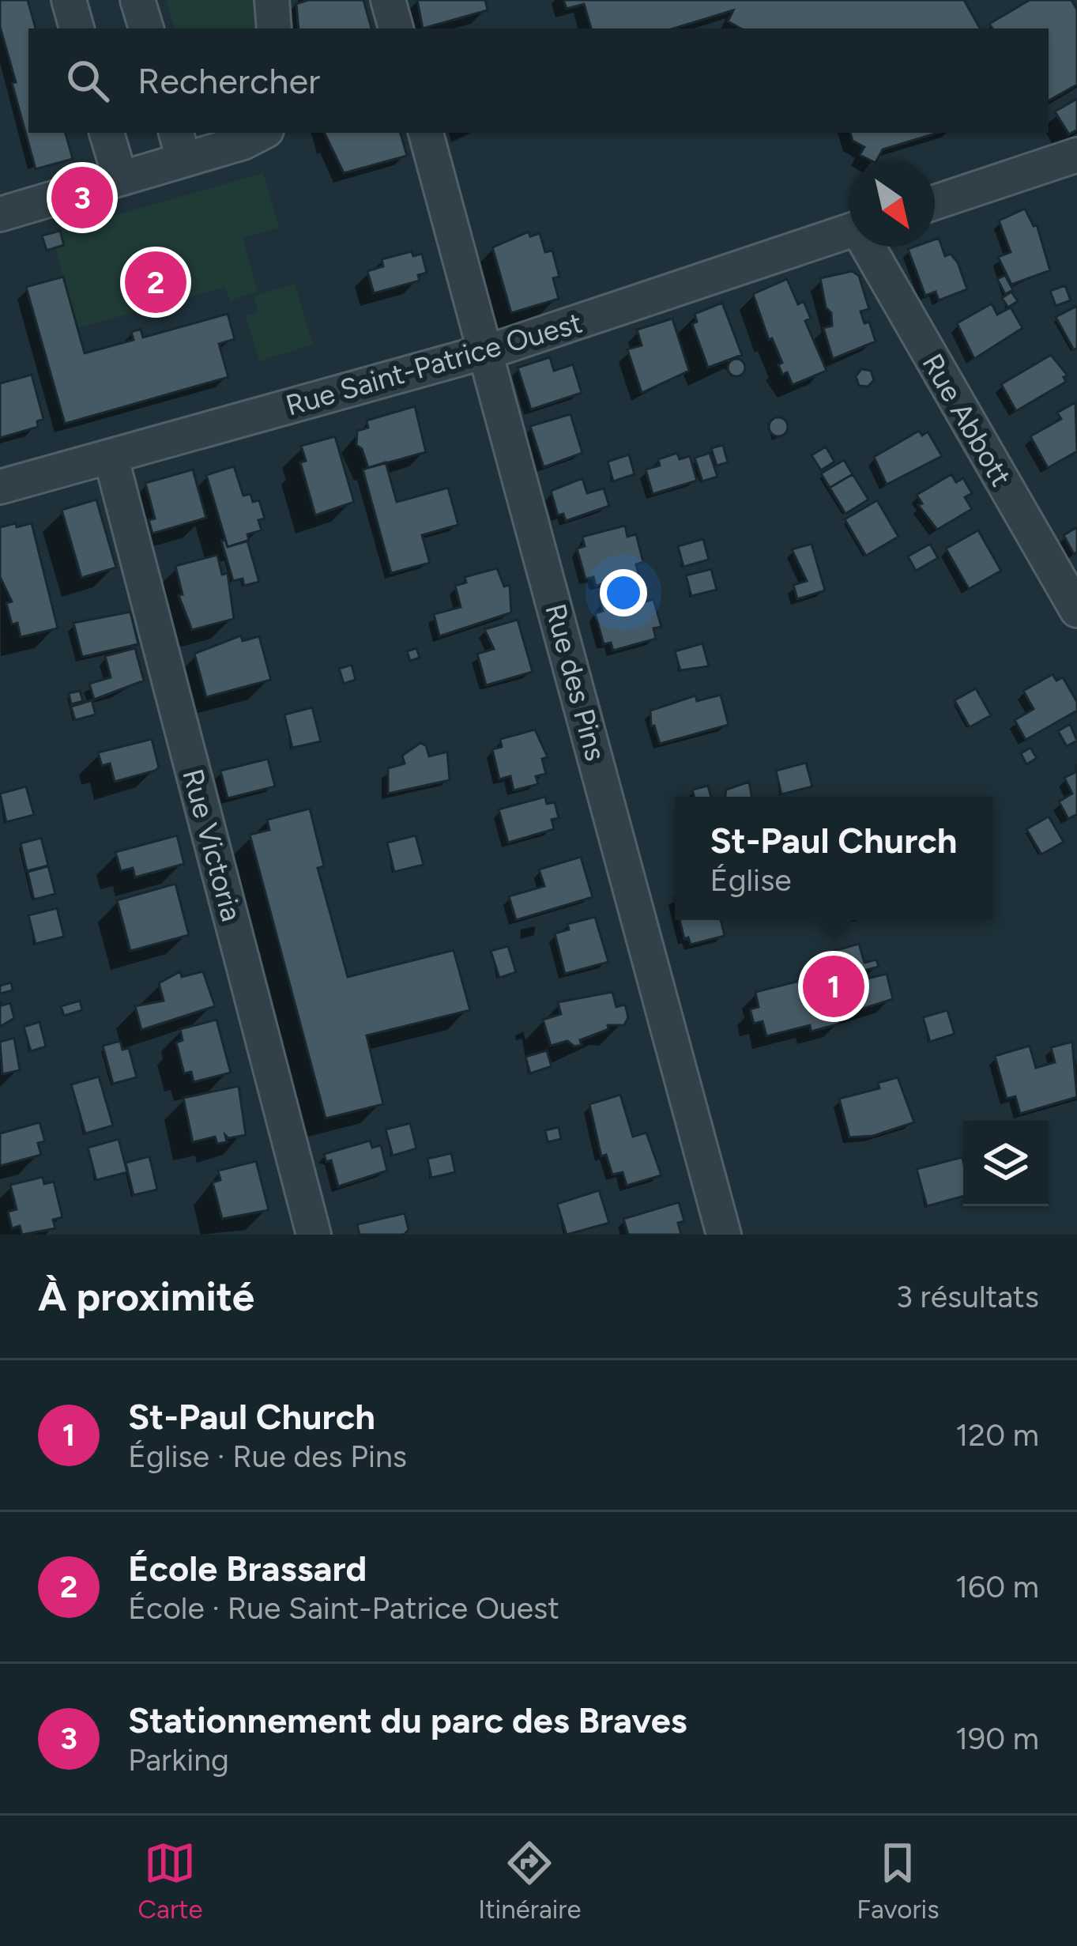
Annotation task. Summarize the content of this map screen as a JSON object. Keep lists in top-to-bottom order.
{
  "streets": {
    "street": [
      "Rue Saint-Patrice Ouest",
      "Rue Abbott",
      "Rue des Pins",
      "Rue Victoria"
    ]
  },
  "crossings": [
    ["Rue Saint-Patrice Ouest", "Rue des Pins"],
    ["Rue Saint-Patrice Ouest", "Rue Victoria"]
  ],
  "north": "bottom right",
  "page": {
    "search": "Rechercher",
    "pins": ["3", "2", "1"],
    "popup": ["St-Paul Church", "Église"],
    "heading": ["À proximité", "3 résultats"],
    "list": [
      {
        "mark": "1",
        "name": "St-Paul Church",
        "note": "Église · Rue des Pins",
        "value": "120 m"
      },
      {
        "mark": "2",
        "name": "École Brassard",
        "note": "École · Rue Saint-Patrice Ouest",
        "value": "160 m"
      },
      {
        "mark": "3",
        "name": "Stationnement du parc des Braves",
        "note": "Parking",
        "value": "190 m"
      }
    ],
    "nav": ["Carte", "Itinéraire", "Favoris"]
  }
}
